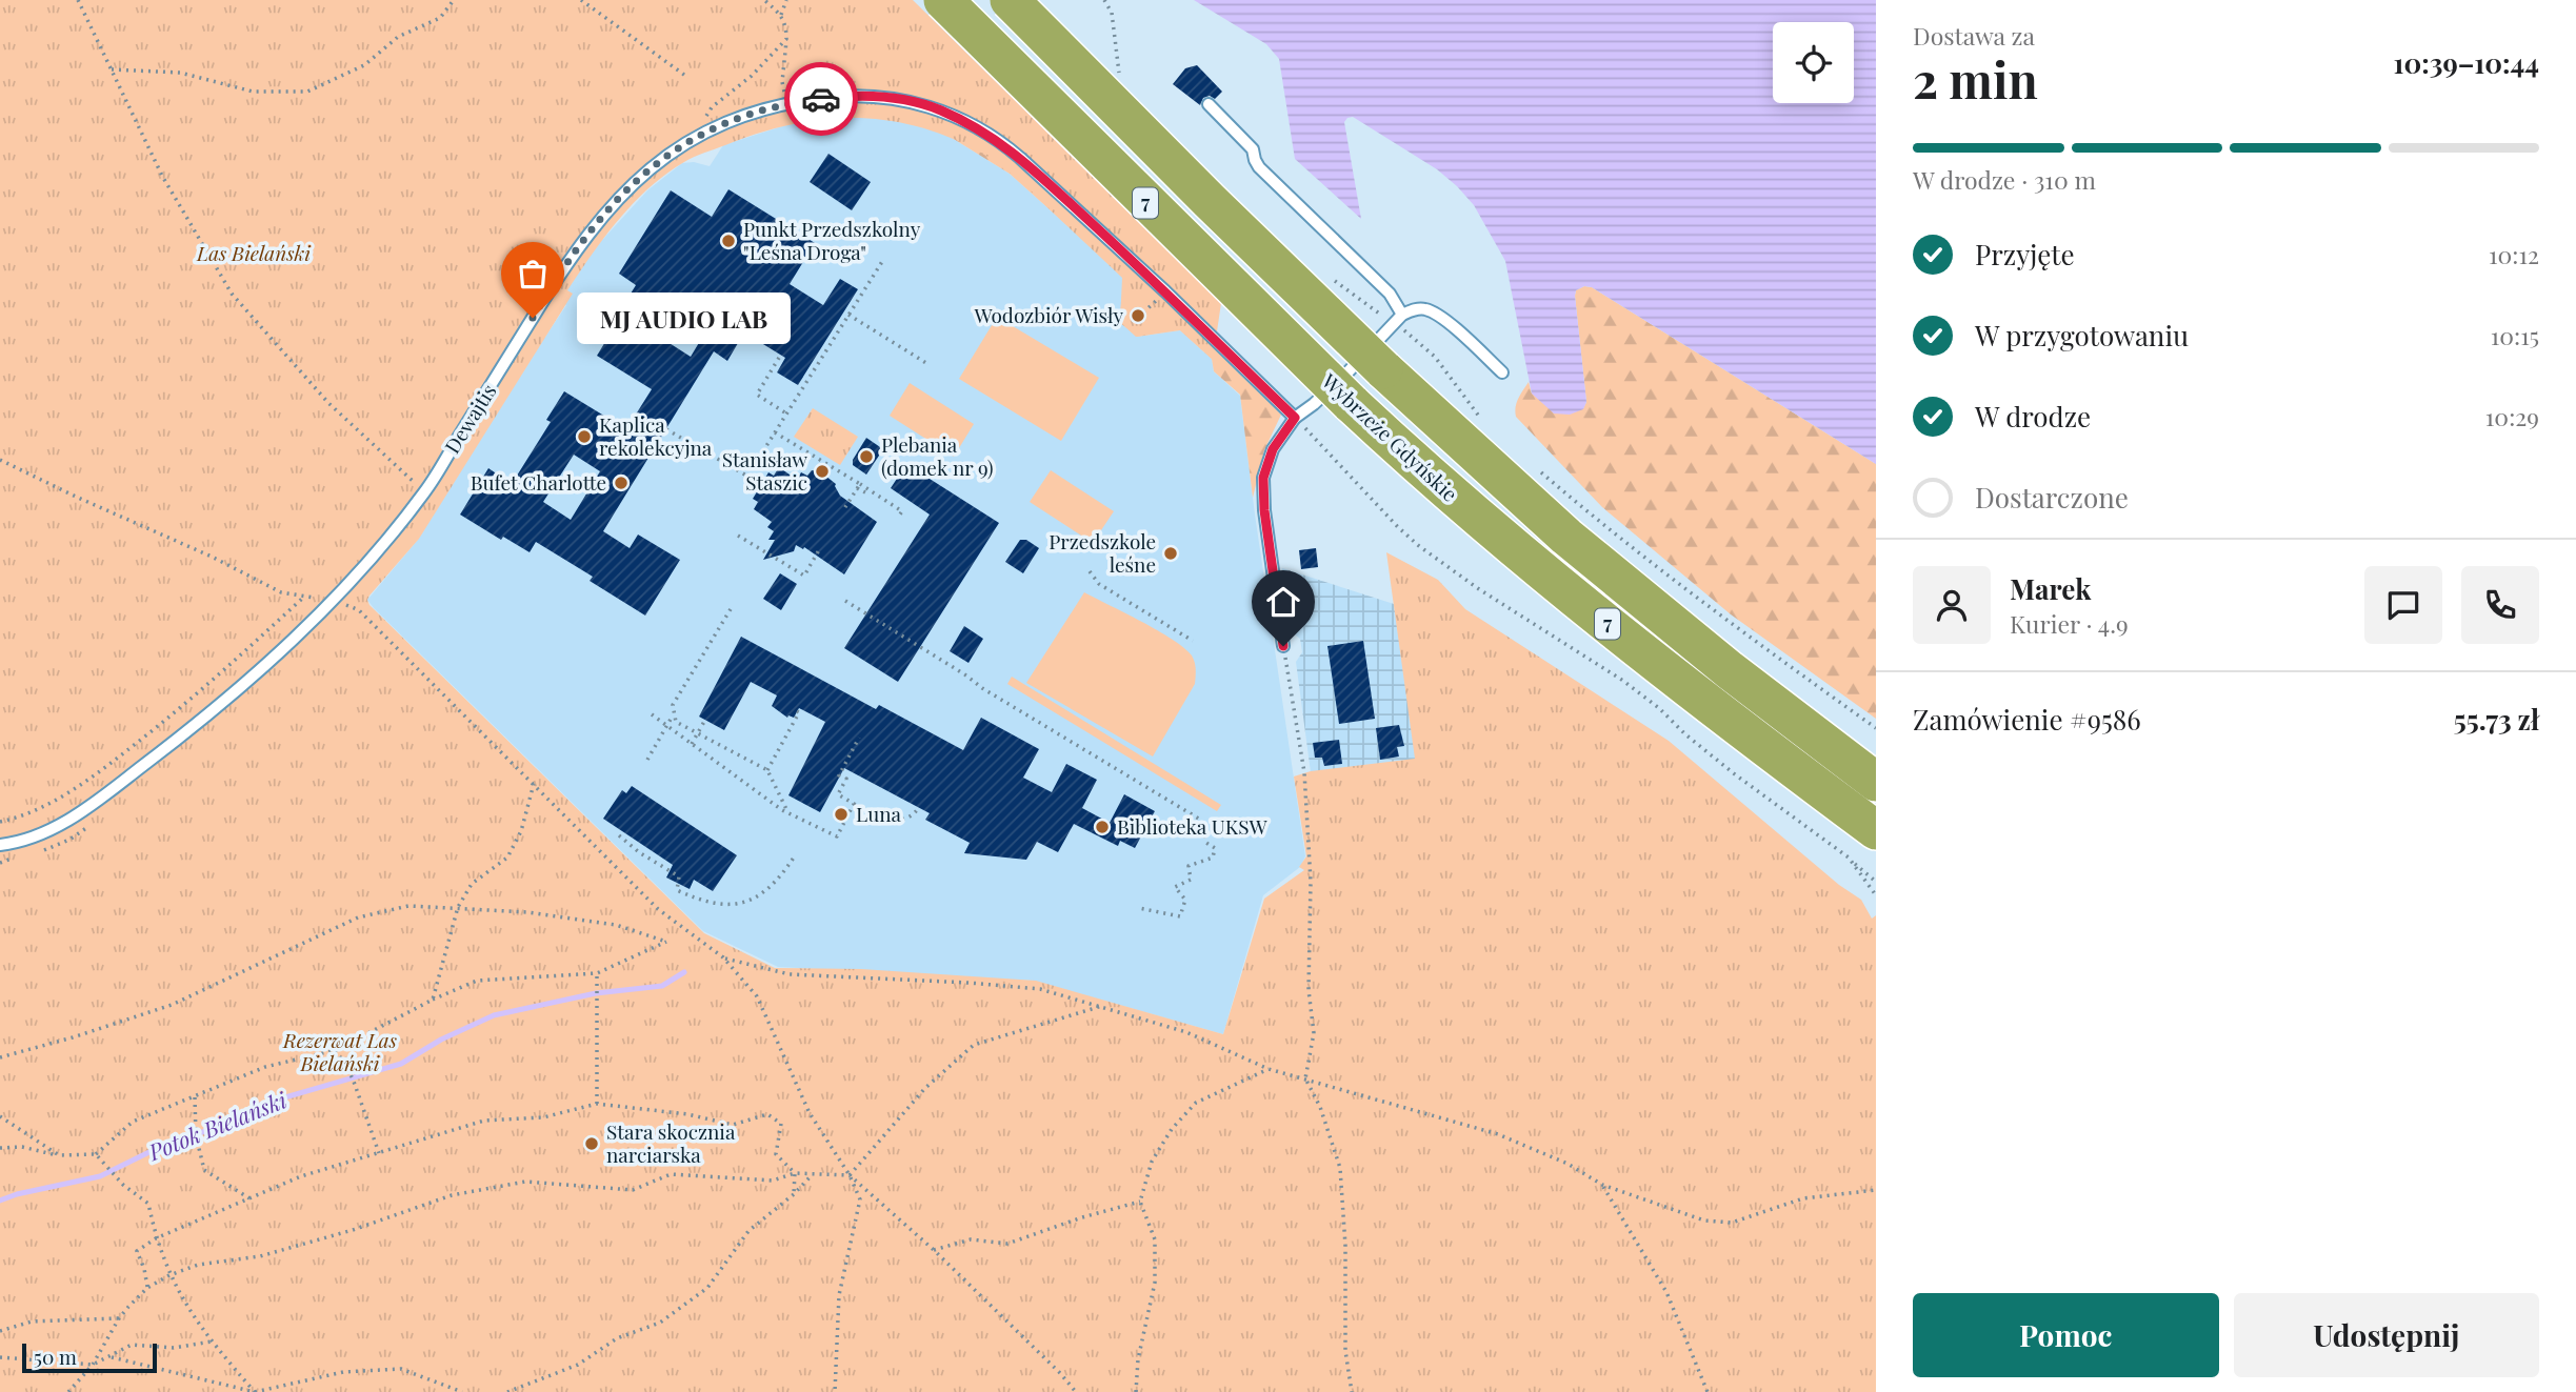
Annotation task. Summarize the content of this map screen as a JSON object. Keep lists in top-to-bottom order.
{
  "streets": {
    "highway": ["7", "Wybrzeże Gdyńskie"],
    "lane": ["Dewajtis"]
  },
  "water": ["Potok Bielański"],
  "parks": ["Las Bielański", "Rezerwat Las Bielański"],
  "places": [
    "Punkt Przedszkolny \"Leśna Droga\"",
    "Wodozbiór Wisły",
    "MJ AUDIO LAB",
    "Kaplica rekolekcyjna",
    "Plebania (domek nr 9)",
    "Stanisław Staszic",
    "Bufet Charlotte",
    "Przedszkole leśne",
    "Luna",
    "Biblioteka UKSW",
    "Stara skocznia narciarska"
  ],
  "scale_bar": "50 m",
  "page": {
    "heading": ["2 min", "Dostawa za", "10:39–10:44"],
    "panel": [
      "Marek",
      "Kurier · 4.9",
      "Zamówienie #9586",
      "55.73 zł"
    ],
    "bar": "W drodze · 310 m",
    "list": [
      ["Przyjęte", "10:12"],
      ["W przygotowaniu", "10:15"],
      ["W drodze", "10:29"],
      "Dostarczone"
    ],
    "bubble": "MJ AUDIO LAB",
    "buttons": ["Pomoc", "Udostępnij"],
    "scale": "50 m"
  }
}
